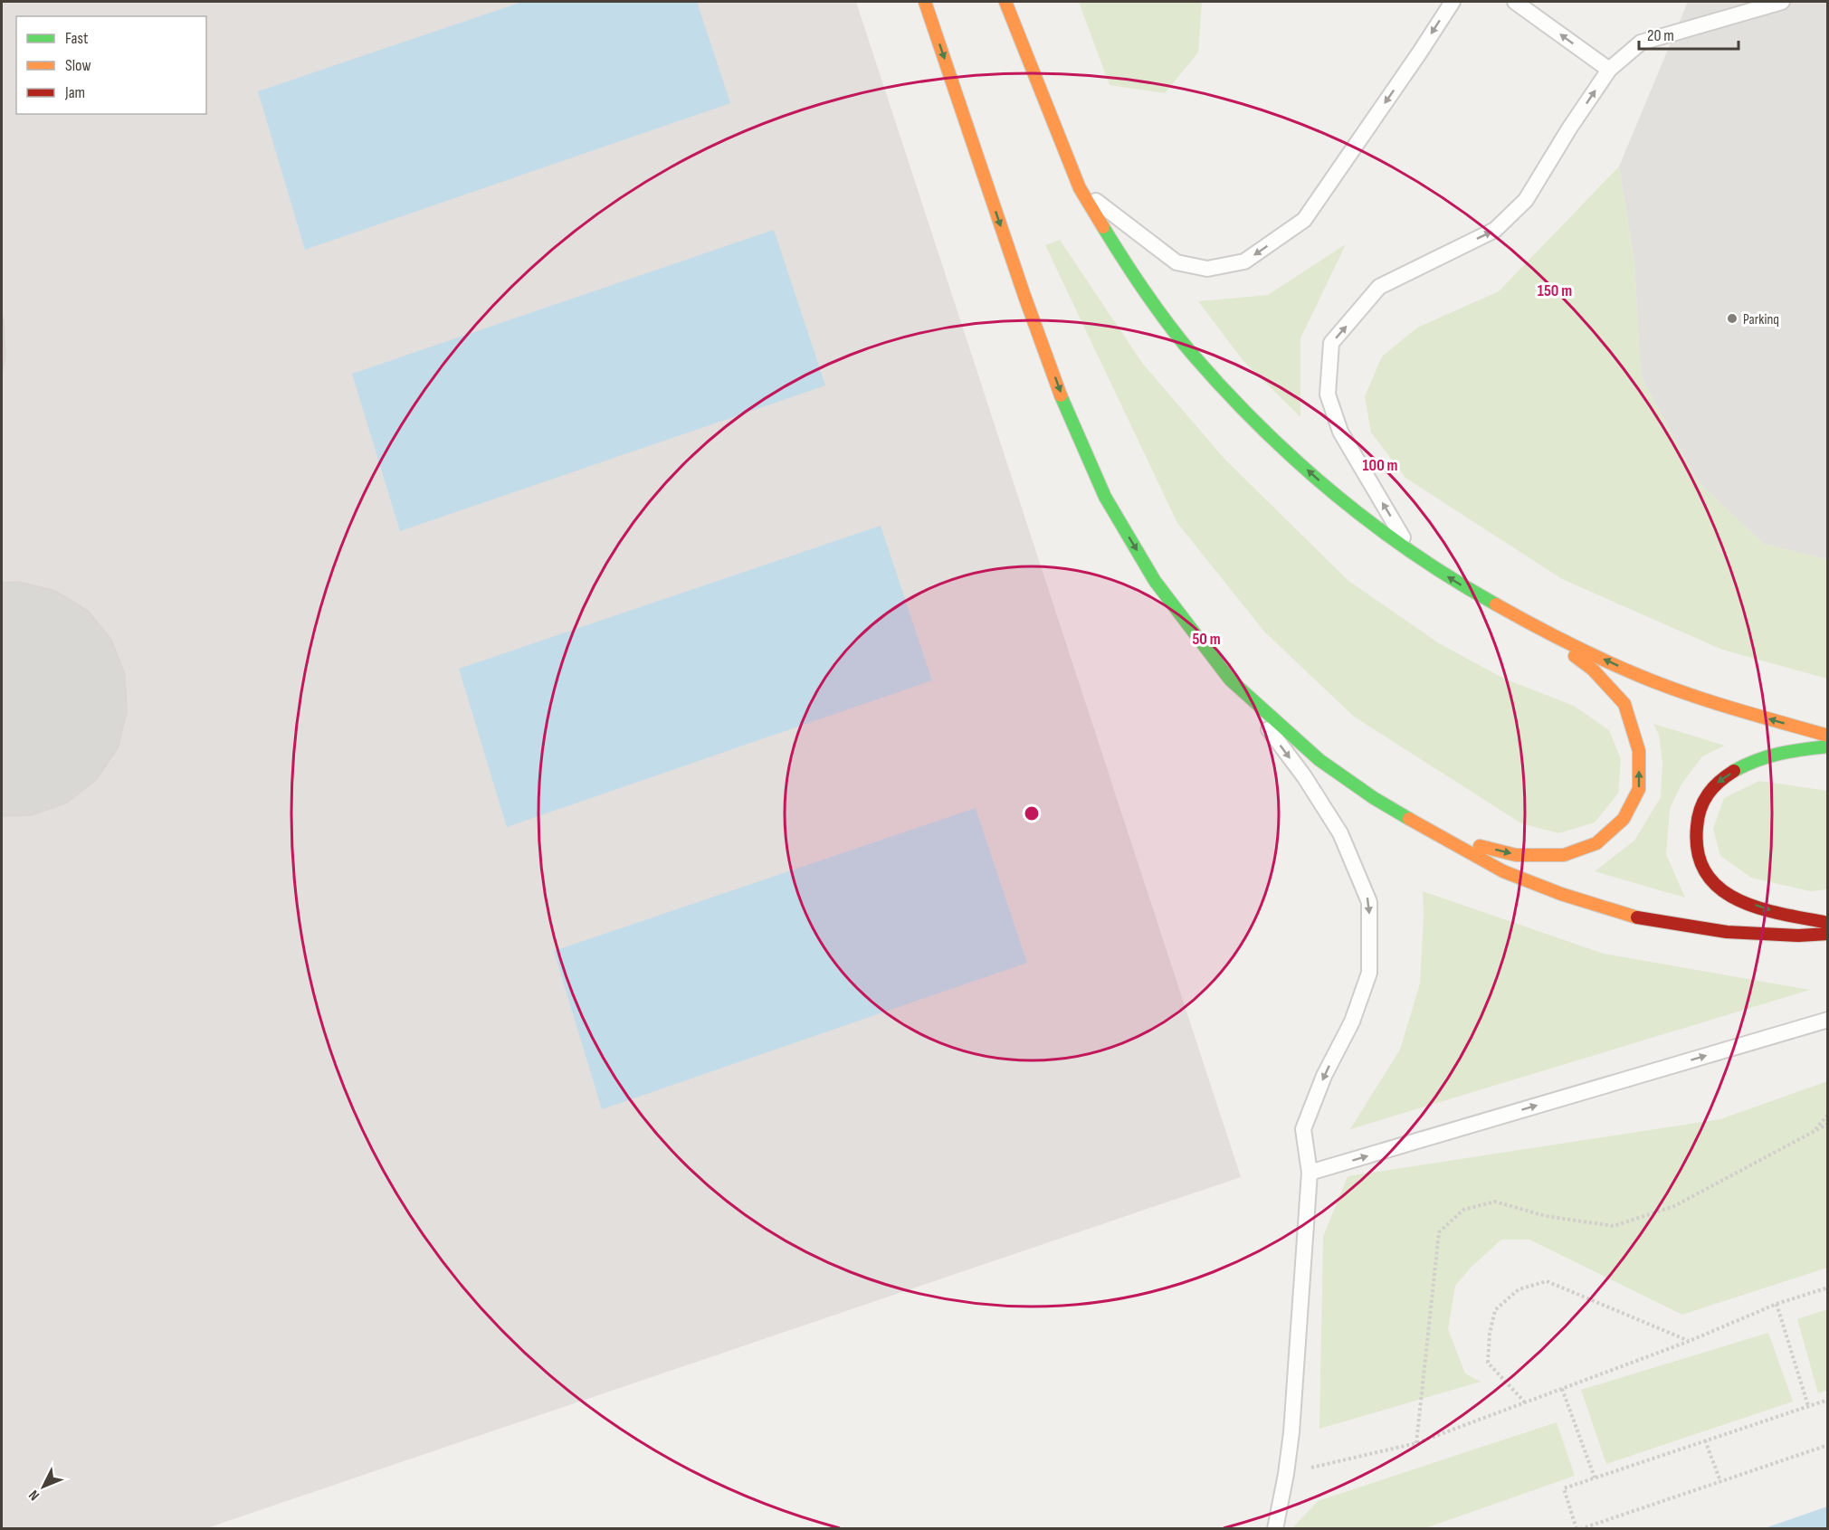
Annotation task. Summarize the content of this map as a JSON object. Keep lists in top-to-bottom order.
{
  "places": ["Parkinq"],
  "legend": ["Fast", "Slow", "Jam"],
  "scale_bar": "20 m",
  "north": "bottom left",
  "rings": ["150 m", "100 m", "50 m"]
}
